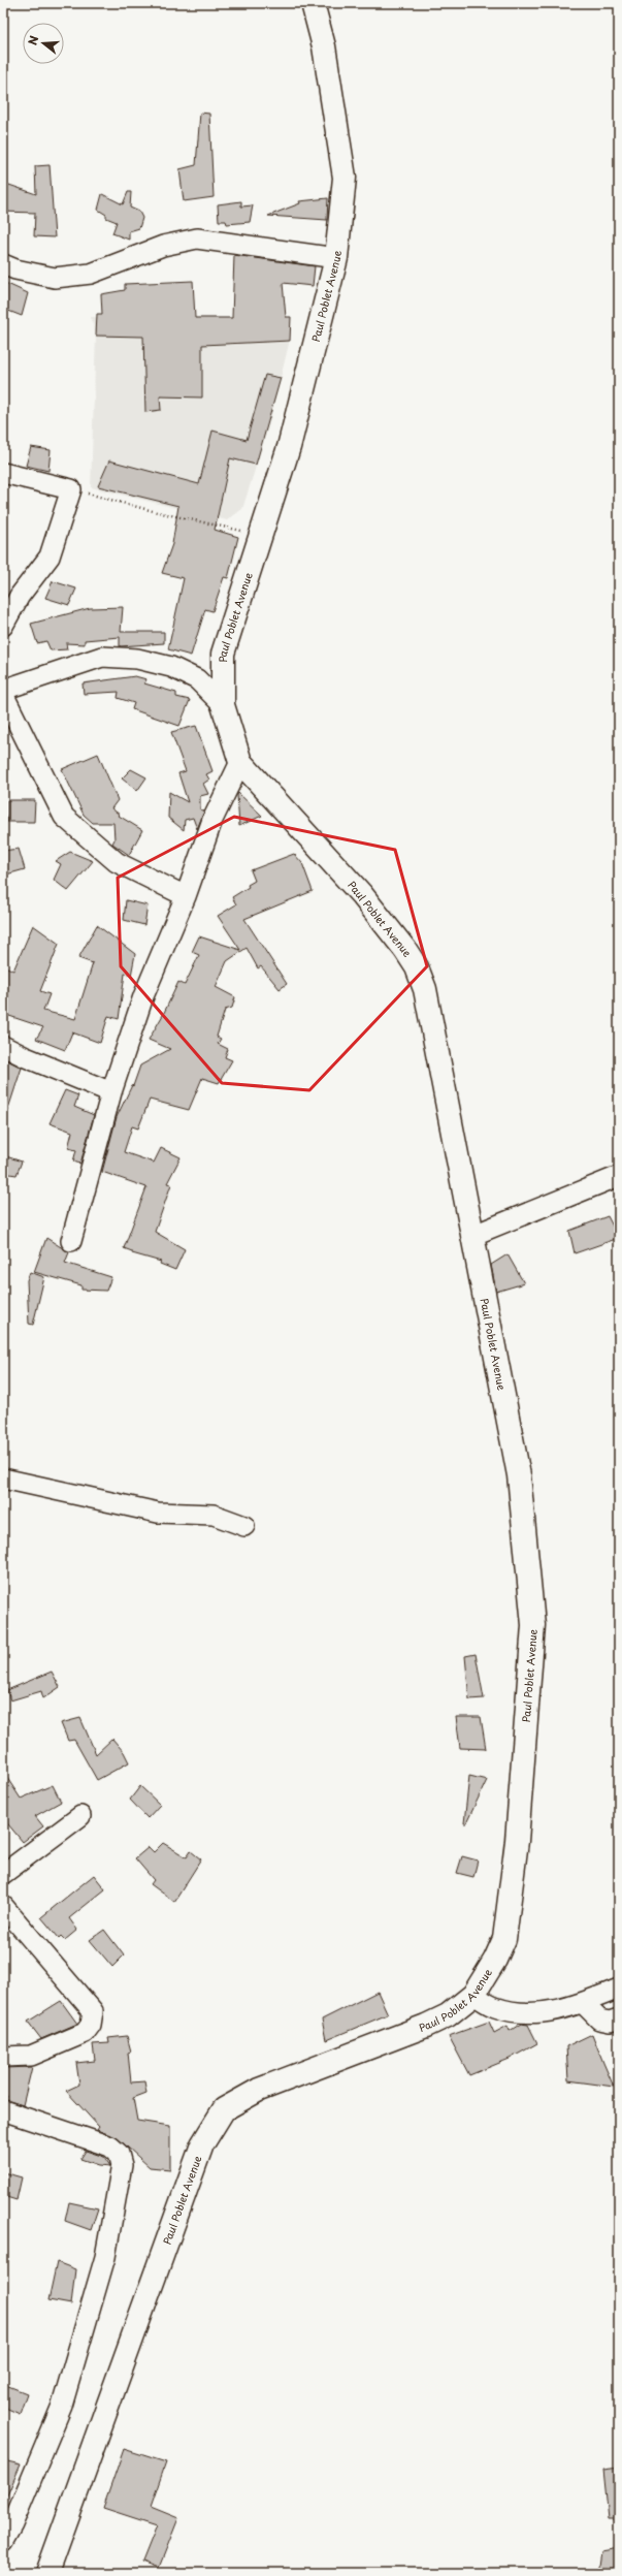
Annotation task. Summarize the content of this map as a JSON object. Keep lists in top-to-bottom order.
{
  "streets": {
    "main road": ["Paul Poblet Avenue"]
  },
  "north": "left"
}
